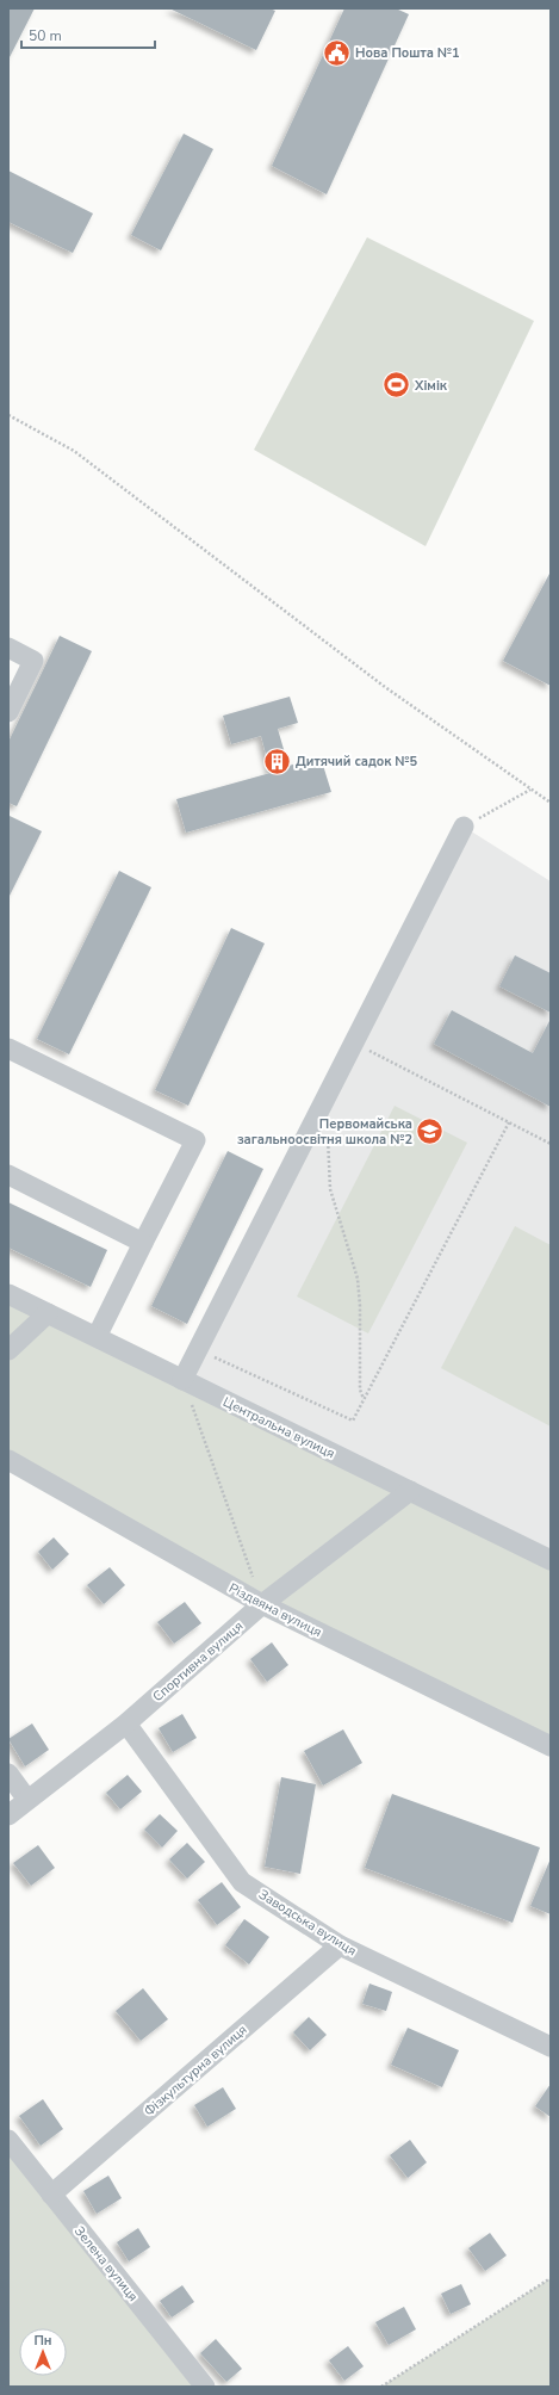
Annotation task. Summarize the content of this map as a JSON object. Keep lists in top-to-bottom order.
{
  "streets": {
    "street": [
      "Центральна вулиця",
      "Різдвяна вулиця",
      "Спортивна вулиця",
      "Заводська вулиця",
      "Фізкультурна вулиця",
      "Зелена вулиця"
    ]
  },
  "crossings": [
    ["Центральна вулиця", "Спортивна вулиця"],
    ["Різдвяна вулиця", "Спортивна вулиця"],
    ["Спортивна вулиця", "Заводська вулиця"],
    ["Заводська вулиця", "Фізкультурна вулиця"],
    ["Фізкультурна вулиця", "Зелена вулиця"]
  ],
  "places": {
    "public building": ["Нова Пошта №1"],
    "sports": ["Хімік"],
    "building": ["Дитячий садок №5"],
    "school or university": ["Первомайська загальноосвітня школа №2"]
  },
  "scale_bar": "50 m",
  "north": "top"
}
